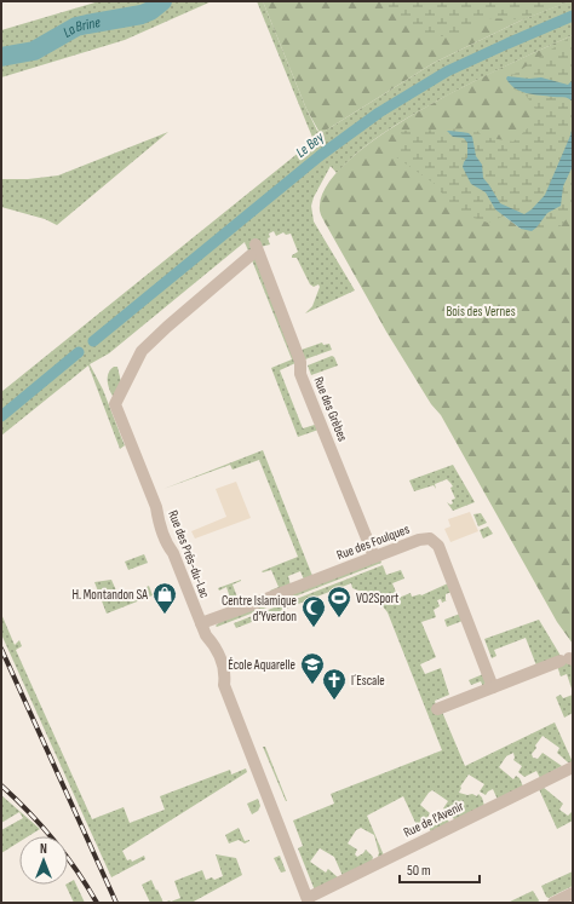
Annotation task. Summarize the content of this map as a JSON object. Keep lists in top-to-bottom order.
{
  "streets": {
    "street": [
      "Rue des Grèbes",
      "Rue des Foulques",
      "Rue des Prés-du-Lac",
      "Rue de l'Avenir"
    ]
  },
  "crossings": [
    ["Rue des Grèbes", "Rue des Foulques"],
    ["Rue des Grèbes", "Rue des Prés-du-Lac"],
    ["Rue des Foulques", "Rue des Prés-du-Lac"],
    ["Rue des Prés-du-Lac", "Rue de l'Avenir"]
  ],
  "water": ["La Brine", "Le Bey"],
  "parks": ["Bois des Vernes"],
  "places": {
    "shop": ["H. Montandon SA"],
    "sports": ["VO2Sport"],
    "mosque": ["Centre Islamique d'Yverdon"],
    "school or university": ["École Aquarelle"],
    "church": ["l´Escale"]
  },
  "scale_bar": "50 m",
  "north": "top"
}
